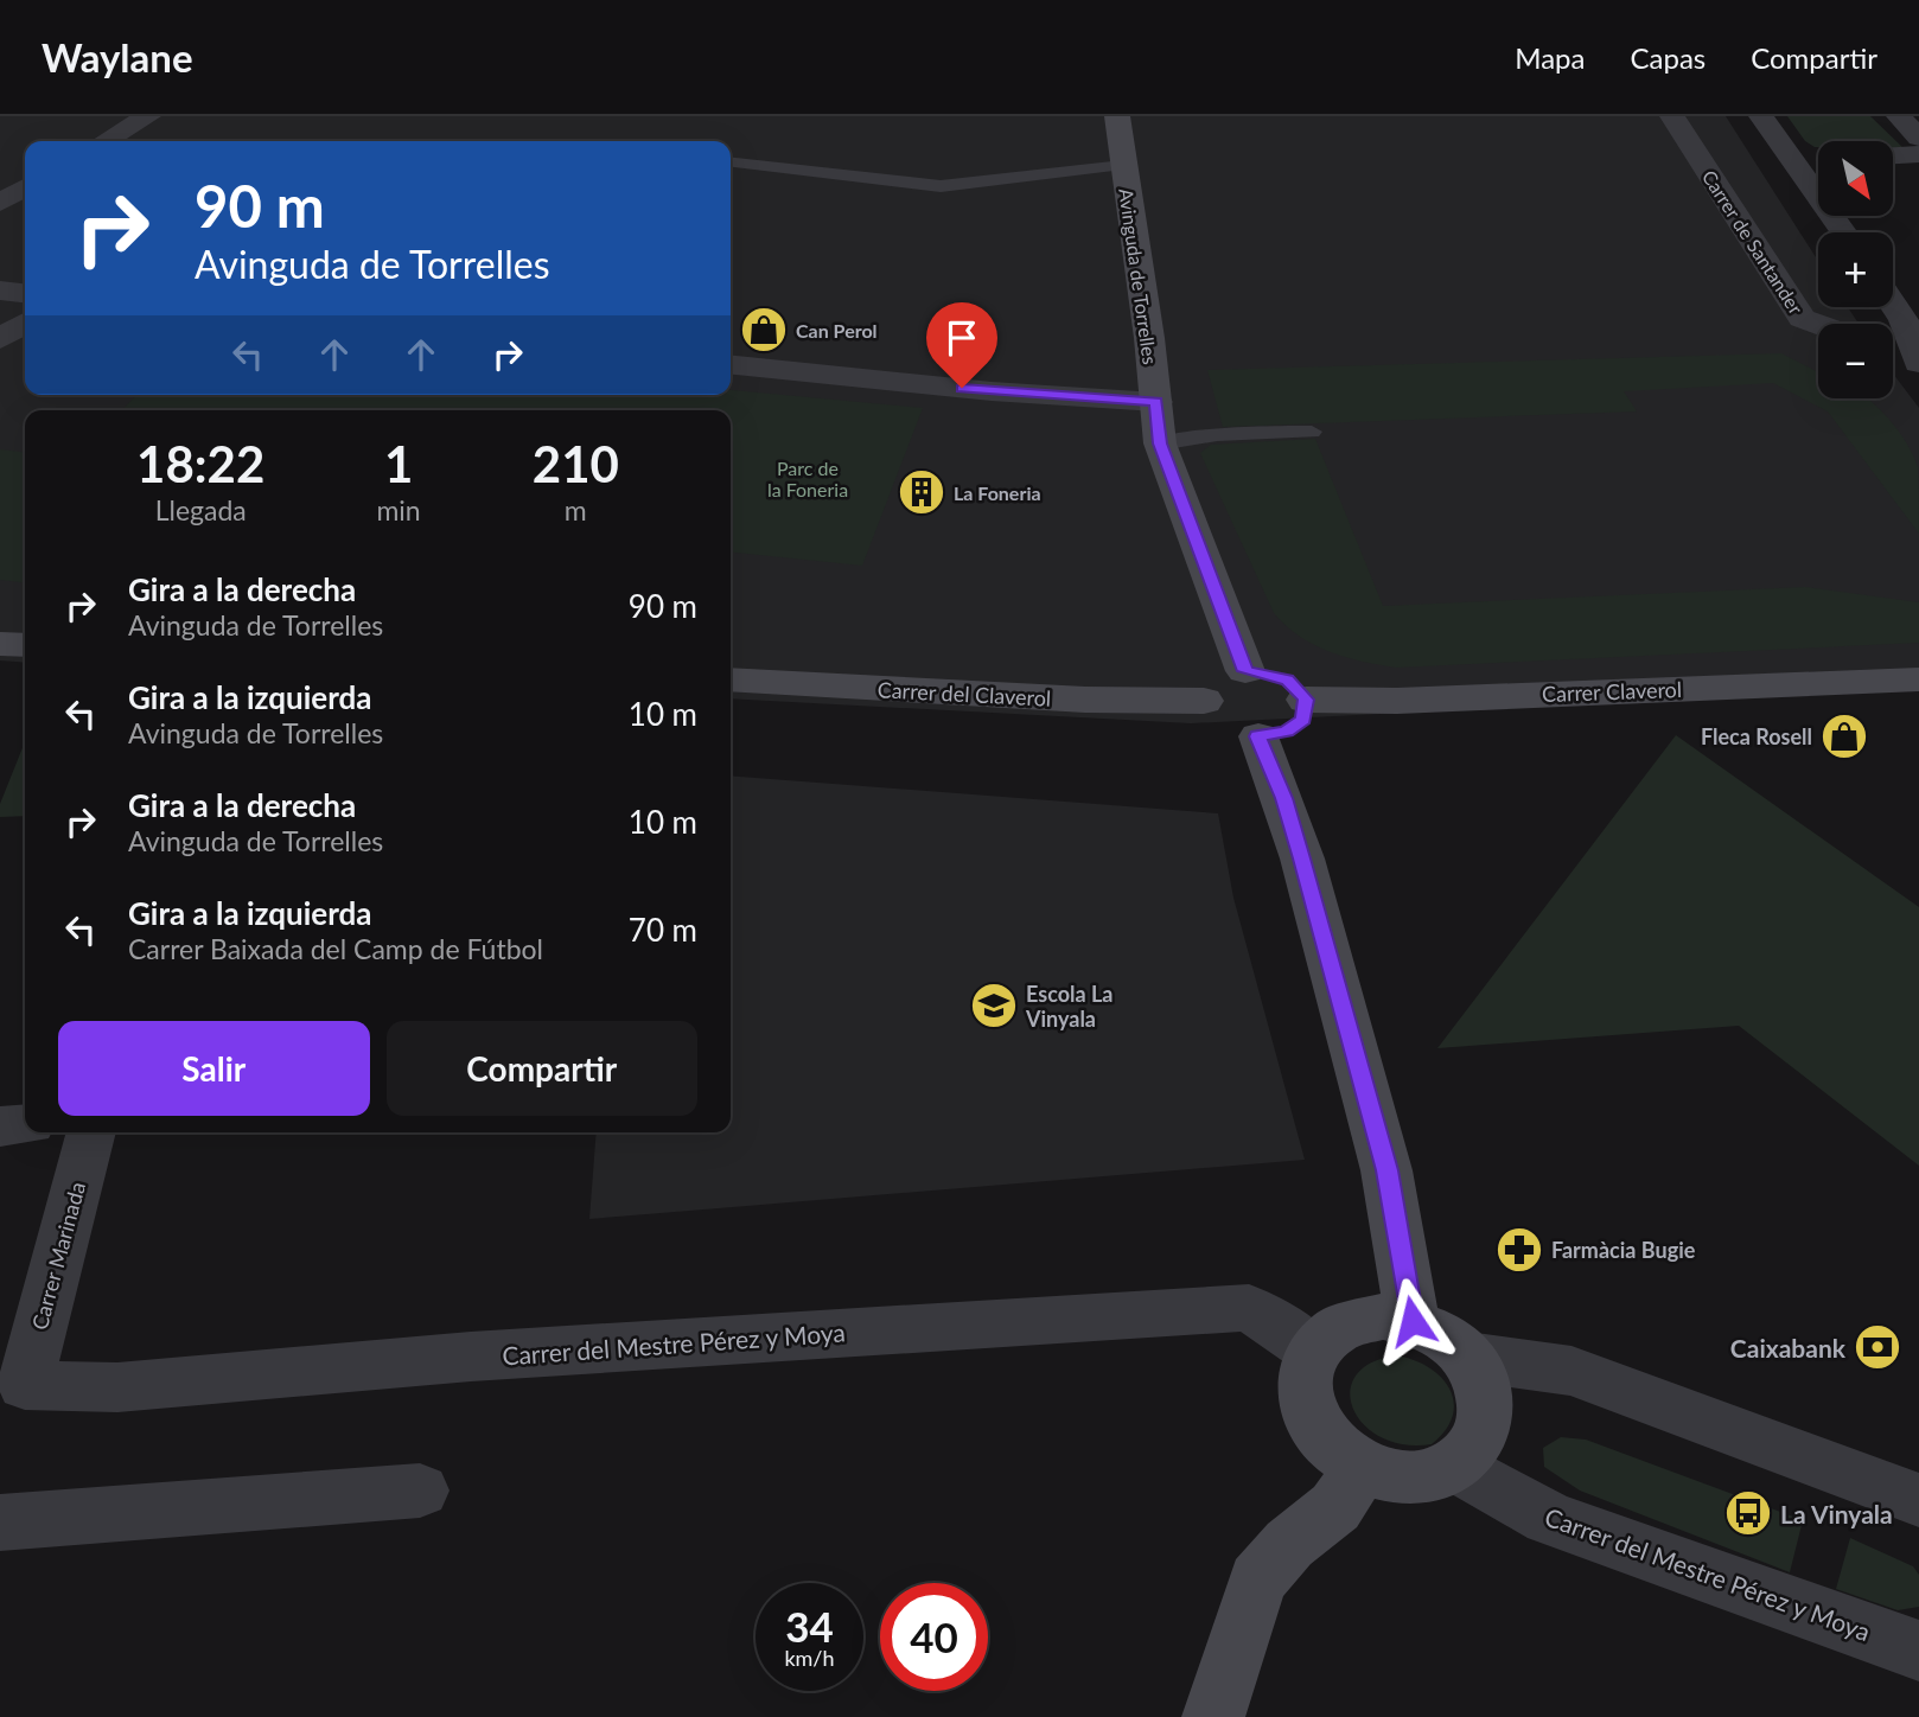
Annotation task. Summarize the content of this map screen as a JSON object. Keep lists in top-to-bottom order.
{
  "streets": {
    "street": [
      "Carrer de Santander",
      "Avinguda de Torrelles",
      "Carrer Claverol",
      "Carrer del Claverol",
      "Carrer Marinada",
      "Carrer del Mestre Pérez y Moya"
    ]
  },
  "crossings": [
    ["Avinguda de Torrelles", "Carrer Claverol"],
    ["Avinguda de Torrelles", "Carrer del Claverol"],
    ["Carrer Claverol", "Carrer del Claverol"],
    ["Carrer Marinada", "Carrer del Mestre Pérez y Moya"]
  ],
  "parks": ["Parc de la Foneria"],
  "places": {
    "shop": ["Can Perol", "Fleca Rosell"],
    "building": ["La Foneria"],
    "school or university": ["Escola La Vinyala"],
    "pharmacy": ["Farmàcia Bugie"],
    "bank": ["Caixabank"],
    "bus stop": ["La Vinyala"]
  },
  "north": "bottom right",
  "page": {
    "header": "Waylane",
    "nav": ["Mapa", "Capas", "Compartir"],
    "map_buttons": ["+", "−"],
    "turn": ["90 m", "Avinguda de Torrelles"],
    "eta": [
      "18:22",
      "Llegada",
      "1",
      "min",
      "210",
      "m"
    ],
    "list": [
      {
        "name": "Gira a la derecha",
        "note": "Avinguda de Torrelles",
        "value": "90 m"
      },
      {
        "name": "Gira a la izquierda",
        "note": "Avinguda de Torrelles",
        "value": "10 m"
      },
      {
        "name": "Gira a la derecha",
        "note": "Avinguda de Torrelles",
        "value": "10 m"
      },
      {
        "name": "Gira a la izquierda",
        "note": "Carrer Baixada del Camp de Fútbol",
        "value": "70 m"
      }
    ],
    "buttons": ["Salir", "Compartir"],
    "speed": "34 km/h",
    "limit": "40"
  }
}
